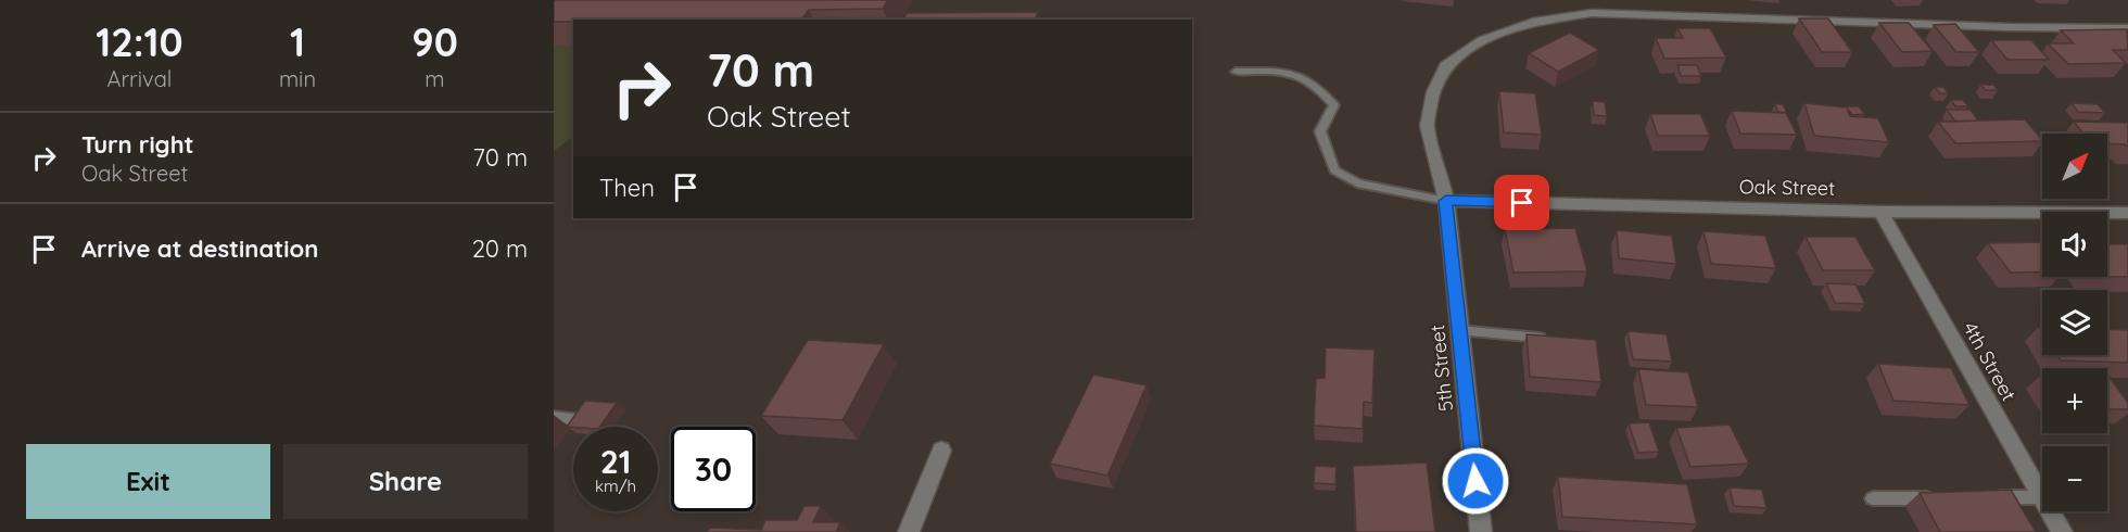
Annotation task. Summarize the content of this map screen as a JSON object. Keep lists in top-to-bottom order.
{
  "streets": {
    "street": ["Oak Street", "4th Street", "5th Street"]
  },
  "crossings": [
    ["Oak Street", "4th Street"],
    ["Oak Street", "5th Street"]
  ],
  "north": "top right",
  "page": {
    "eta": [
      "12:10",
      "Arrival",
      "1",
      "min",
      "90",
      "m"
    ],
    "turn": ["70 m", "Oak Street"],
    "list": [
      {
        "name": "Turn right",
        "note": "Oak Street",
        "value": "70 m"
      },
      {
        "name": "Arrive at destination",
        "value": "20 m"
      }
    ],
    "map_buttons": ["+", "−"],
    "then": "Then",
    "speed": "21 km/h",
    "limit": "30",
    "buttons": ["Exit", "Share"]
  }
}
